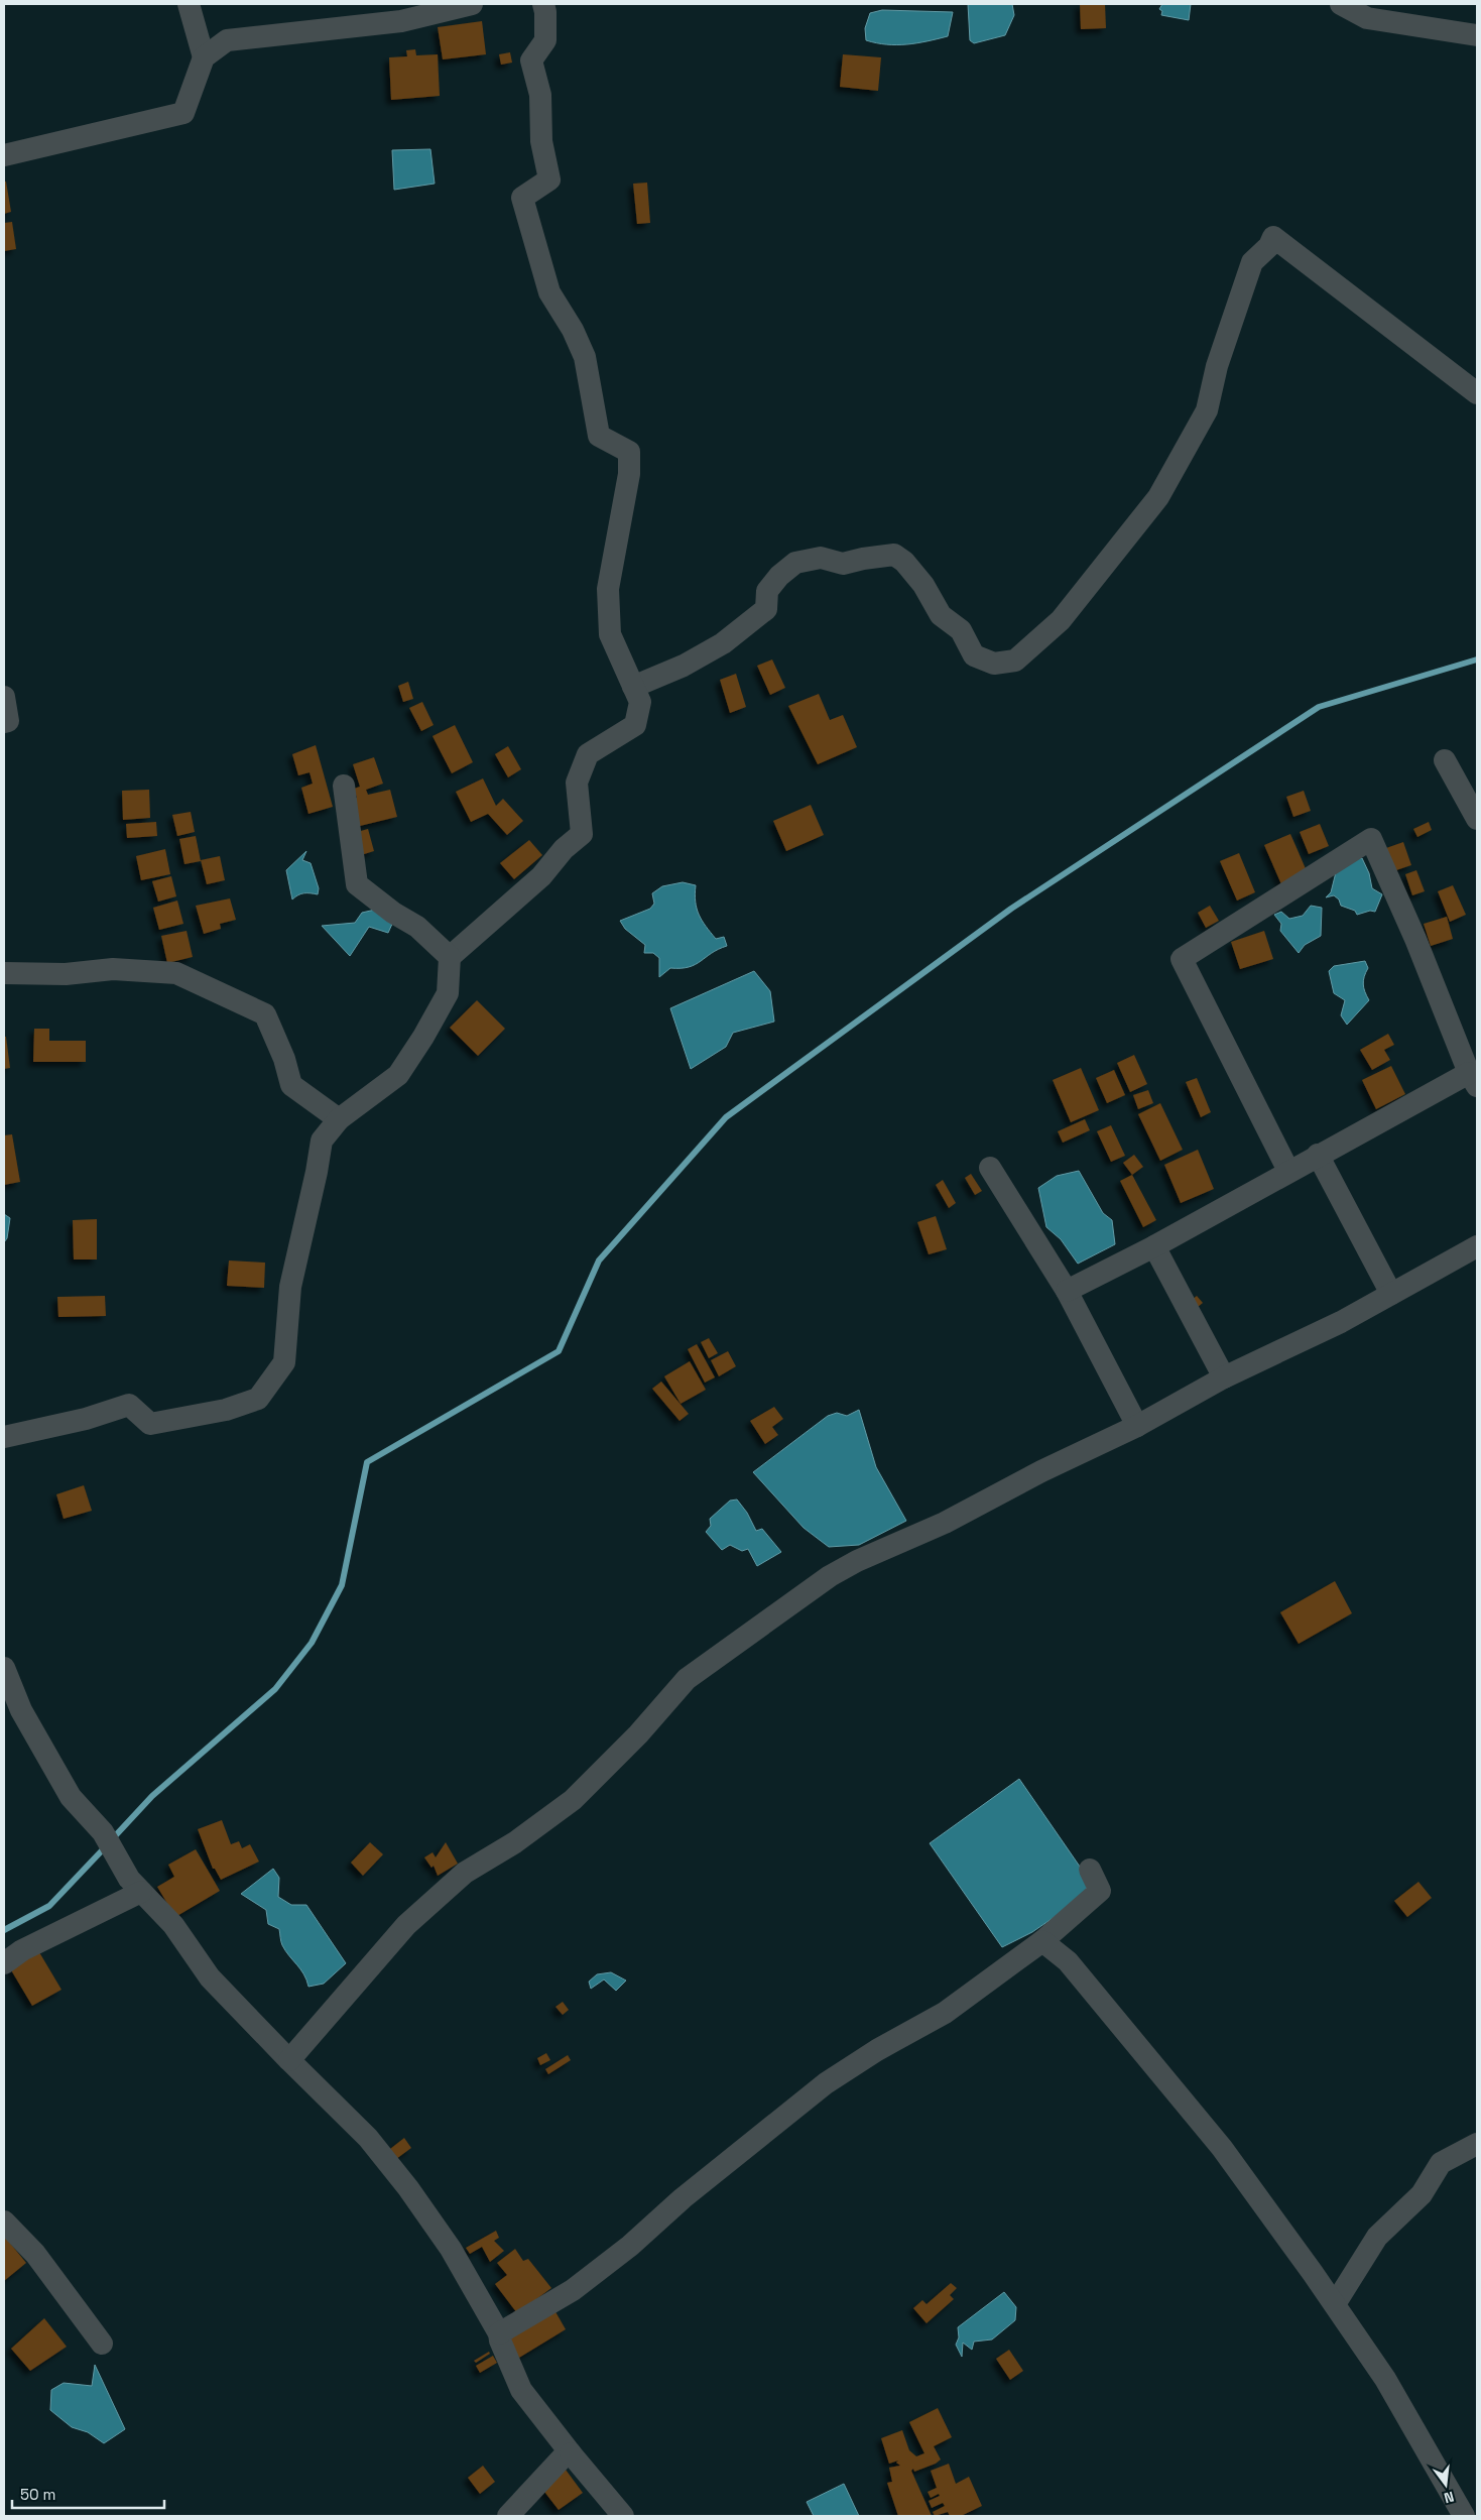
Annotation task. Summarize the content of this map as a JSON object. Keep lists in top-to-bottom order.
{
  "scale_bar": "50 m",
  "north": "bottom"
}
